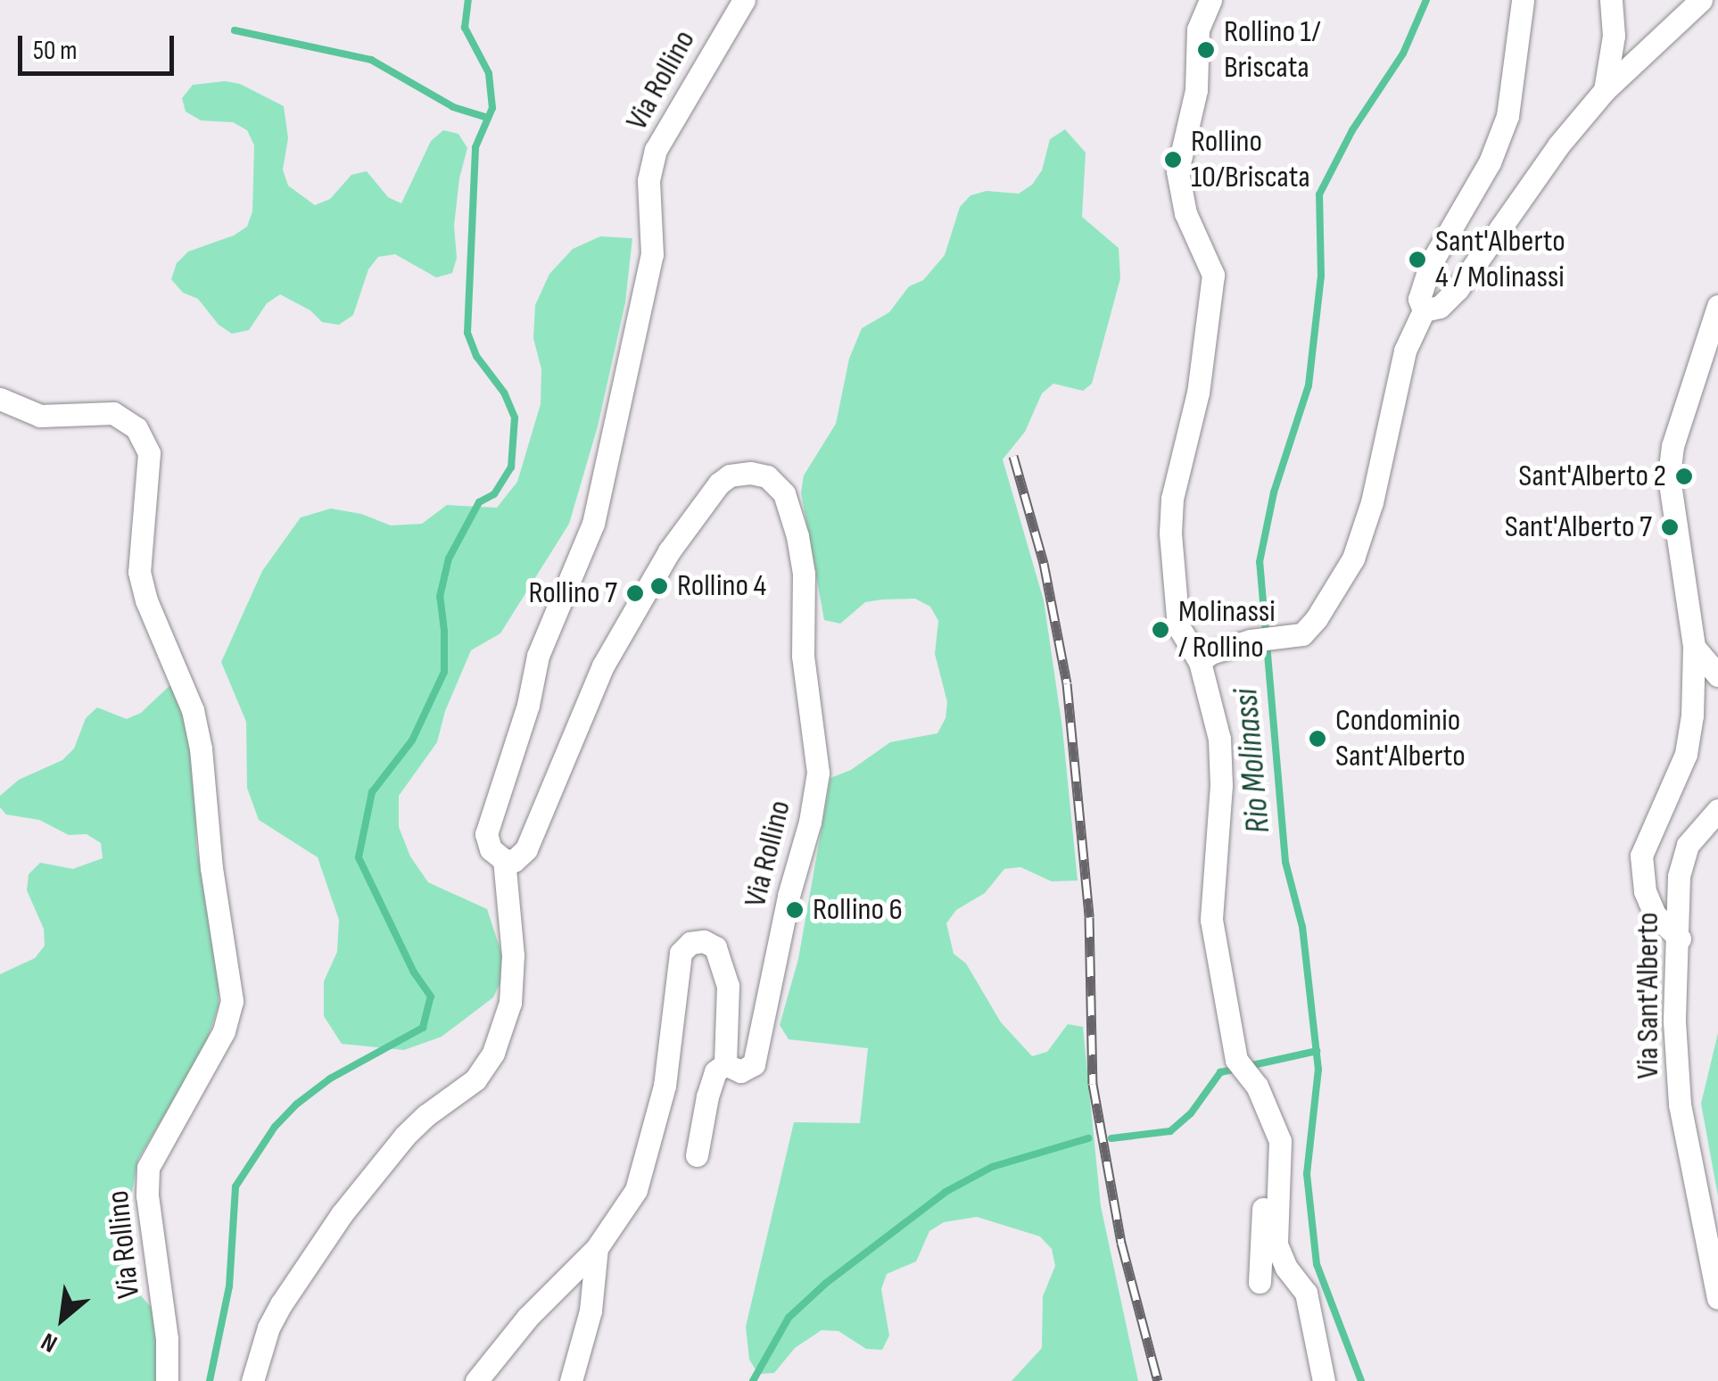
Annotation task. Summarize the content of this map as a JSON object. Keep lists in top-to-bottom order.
{
  "streets": {
    "street": ["Via Rollino", "Via Sant'Alberto"]
  },
  "water": ["Rio Molinassi"],
  "places": [
    "Rollino 1/ Briscata",
    "Rollino 10/Briscata",
    "Sant'Alberto 4 / Molinassi",
    "Sant'Alberto 2",
    "Sant'Alberto 7",
    "Rollino 4",
    "Rollino 7",
    "Molinassi / Rollino",
    "Condominio Sant'Alberto",
    "Rollino 6"
  ],
  "scale_bar": "50 m",
  "north": "bottom left"
}
